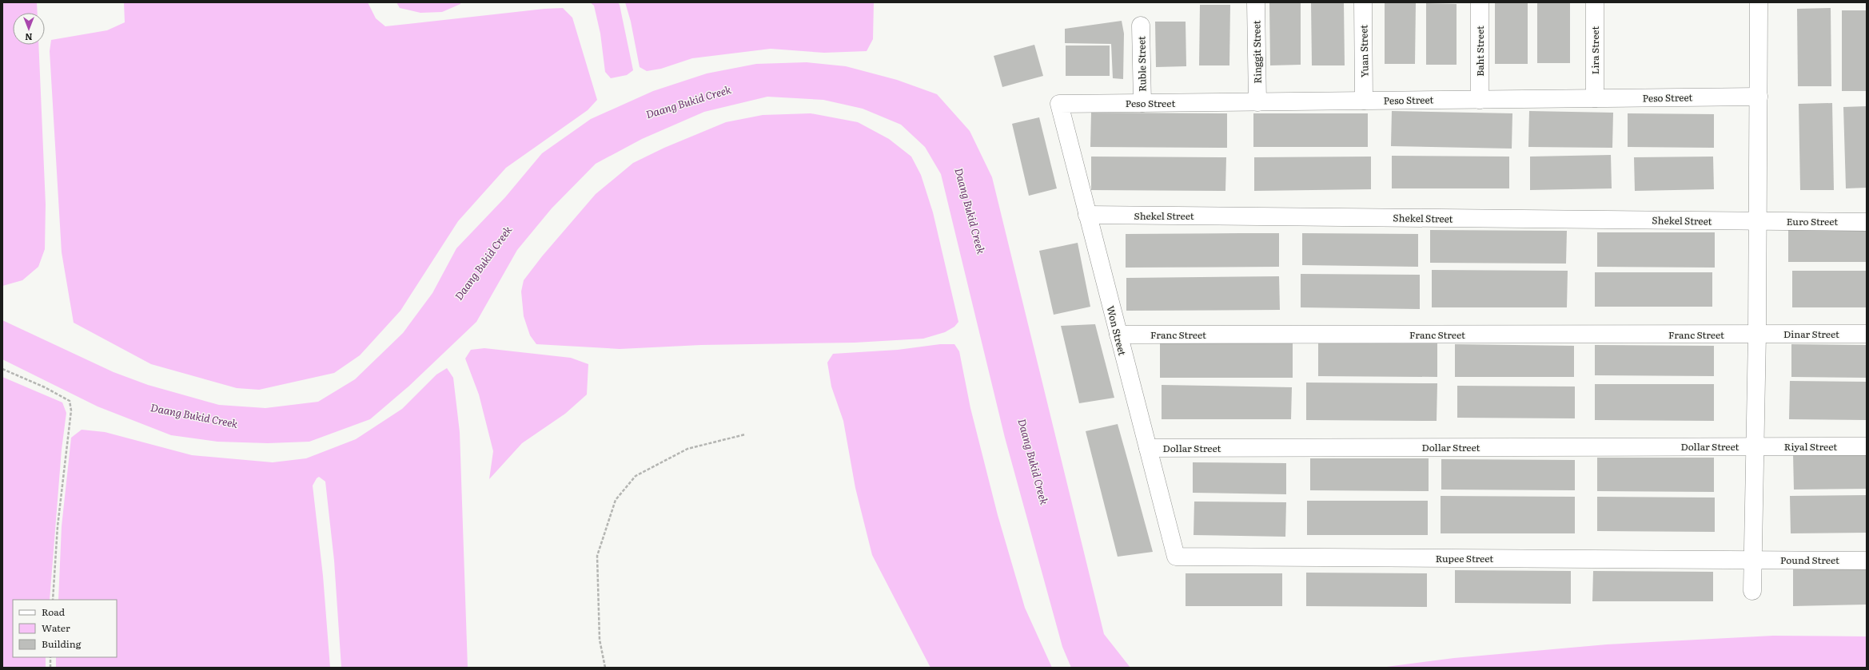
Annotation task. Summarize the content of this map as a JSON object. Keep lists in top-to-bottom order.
{
  "streets": {
    "street": [
      "Lira Street",
      "Yuan Street",
      "Baht Street",
      "Ringgit Street",
      "Ruble Street",
      "Peso Street",
      "Shekel Street",
      "Euro Street",
      "Won Street",
      "Dinar Street",
      "Franc Street",
      "Dollar Street",
      "Riyal Street",
      "Rupee Street",
      "Pound Street"
    ]
  },
  "crossings": [
    ["Lira Street", "Peso Street"],
    ["Yuan Street", "Peso Street"],
    ["Baht Street", "Peso Street"],
    ["Ringgit Street", "Peso Street"],
    ["Ruble Street", "Peso Street"],
    ["Peso Street", "Won Street"],
    ["Shekel Street", "Euro Street"],
    ["Shekel Street", "Won Street"],
    ["Won Street", "Franc Street"],
    ["Won Street", "Dollar Street"],
    ["Won Street", "Rupee Street"],
    ["Dinar Street", "Franc Street"],
    ["Dollar Street", "Riyal Street"],
    ["Rupee Street", "Pound Street"]
  ],
  "water": ["Daang Bukid Creek"],
  "legend": ["Road", "Water", "Building"],
  "north": "bottom"
}
